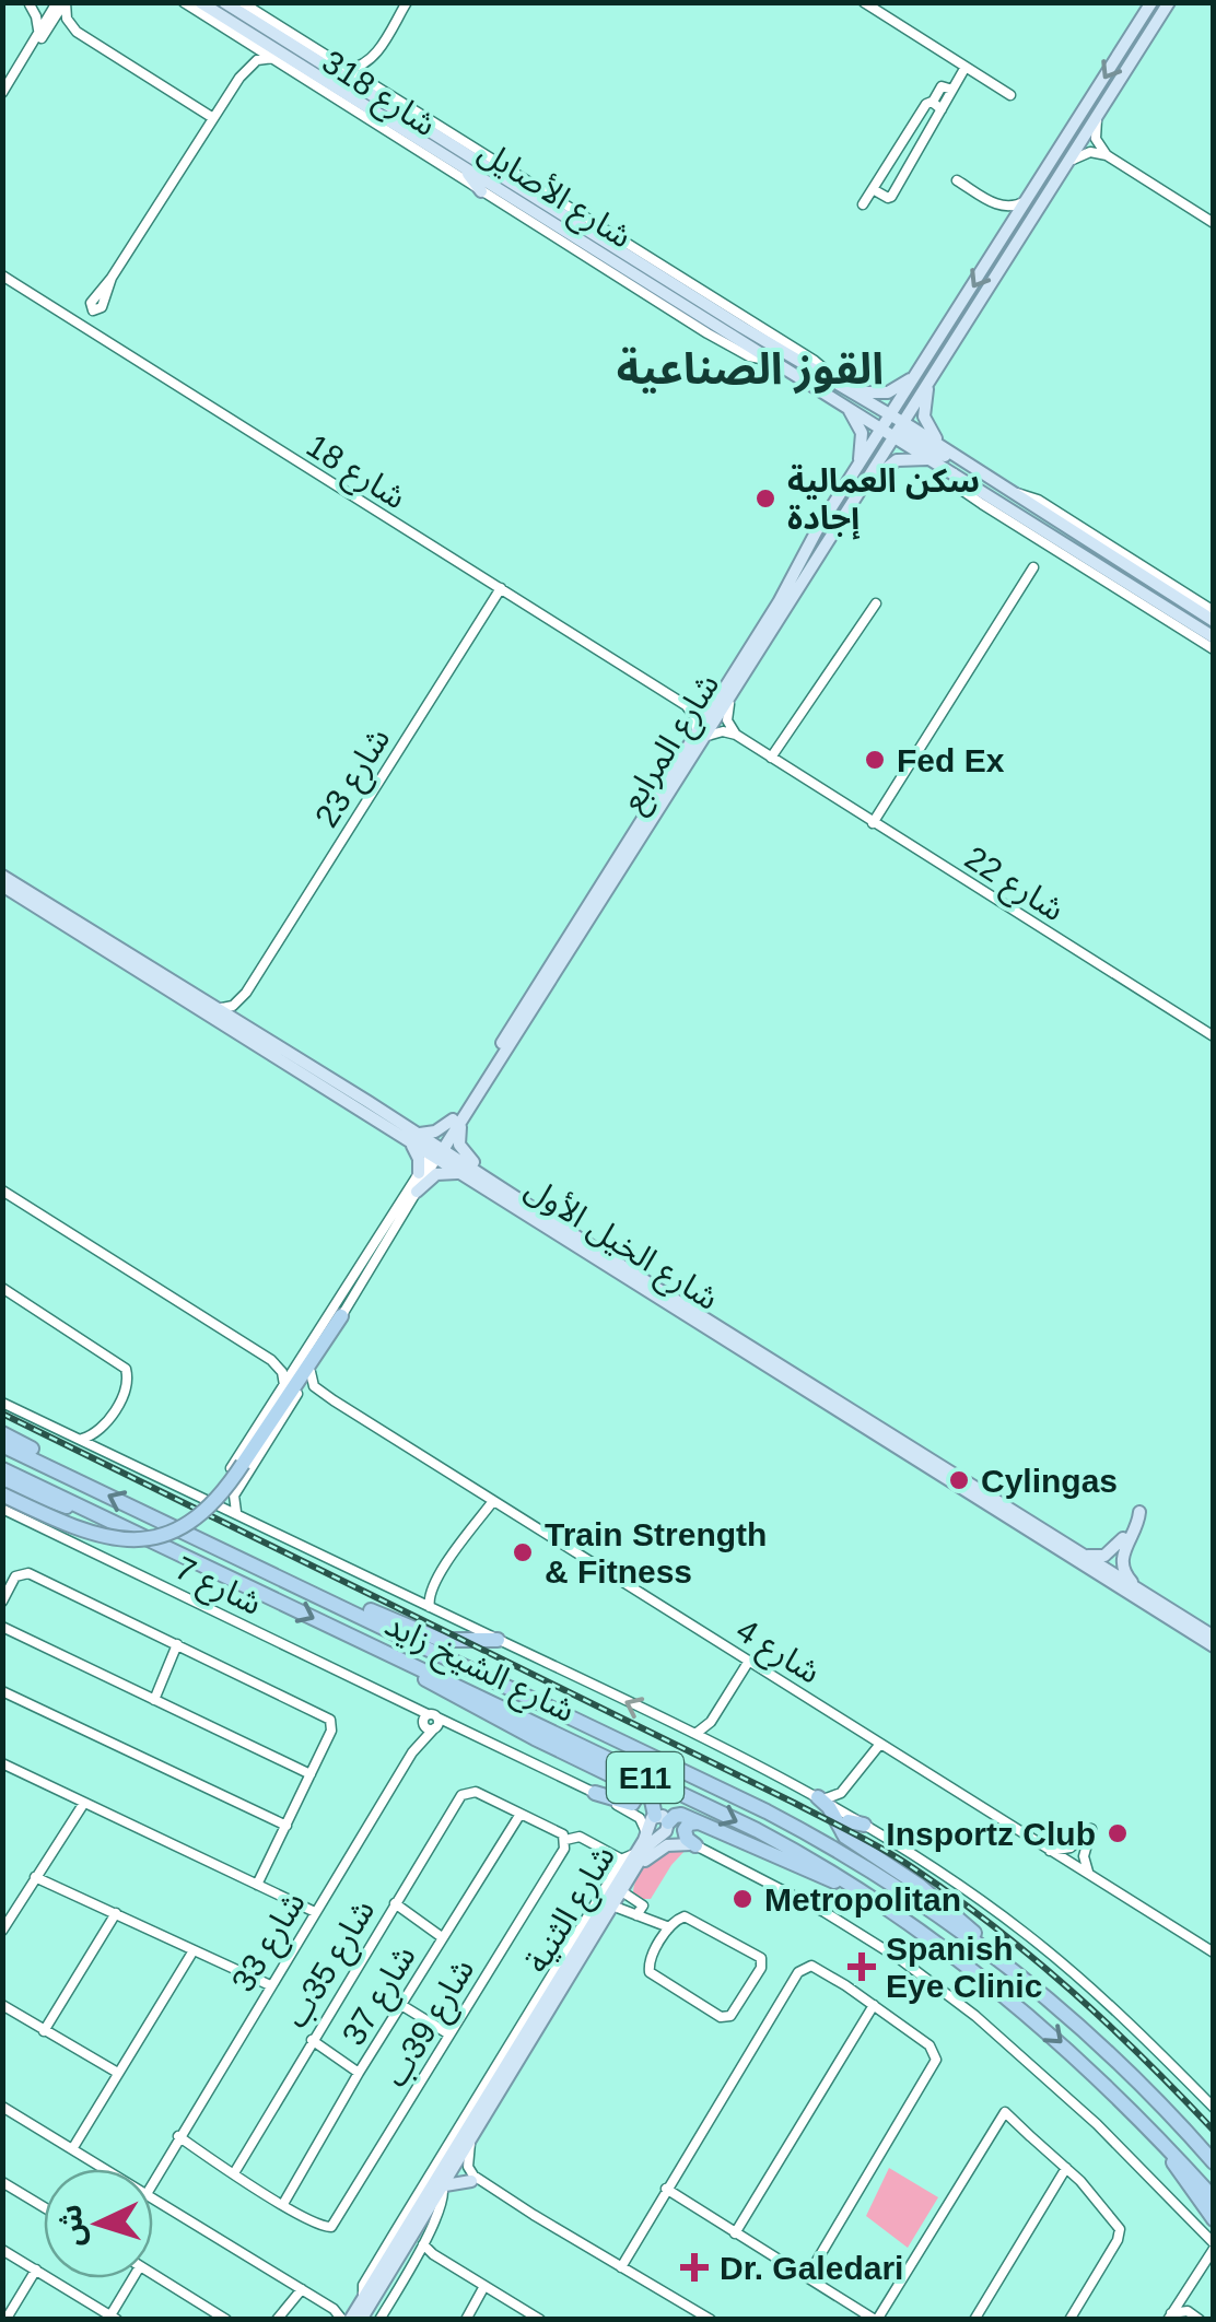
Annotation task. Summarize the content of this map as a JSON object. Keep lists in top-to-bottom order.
{
  "streets": {
    "highway": ["شارع الشيخ زايد", "E11"],
    "main road": [
      "شارع الأصايل",
      "شارع المرابع",
      "شارع الخيل الأول",
      "شارع الثنية"
    ],
    "street": [
      "شارع 318",
      "شارع 18",
      "شارع 23",
      "شارع 22",
      "شارع 7",
      "شارع 4",
      "شارع 33",
      "شارع 35ب",
      "شارع 37",
      "شارع 39ب"
    ]
  },
  "crossings": [
    ["شارع 318", "شارع الأصايل"],
    ["شارع الأصايل", "شارع المرابع"],
    ["شارع 18", "شارع 23"],
    ["شارع المرابع", "شارع الخيل الأول"],
    ["شارع 7", "شارع الثنية"],
    ["شارع 7", "شارع 33"],
    ["شارع 35ب", "شارع 37"],
    ["شارع 37", "شارع 39ب"]
  ],
  "districts": ["القوز الصناعية"],
  "places": {
    "other": [
      "سكن العمالية إجادة",
      "Fed Ex",
      "Cylingas",
      "Train Strength & Fitness",
      "Insportz Club",
      "Metropolitan"
    ],
    "health": ["Spanish Eye Clinic", "Dr. Galedari"]
  },
  "north": "left"
}
